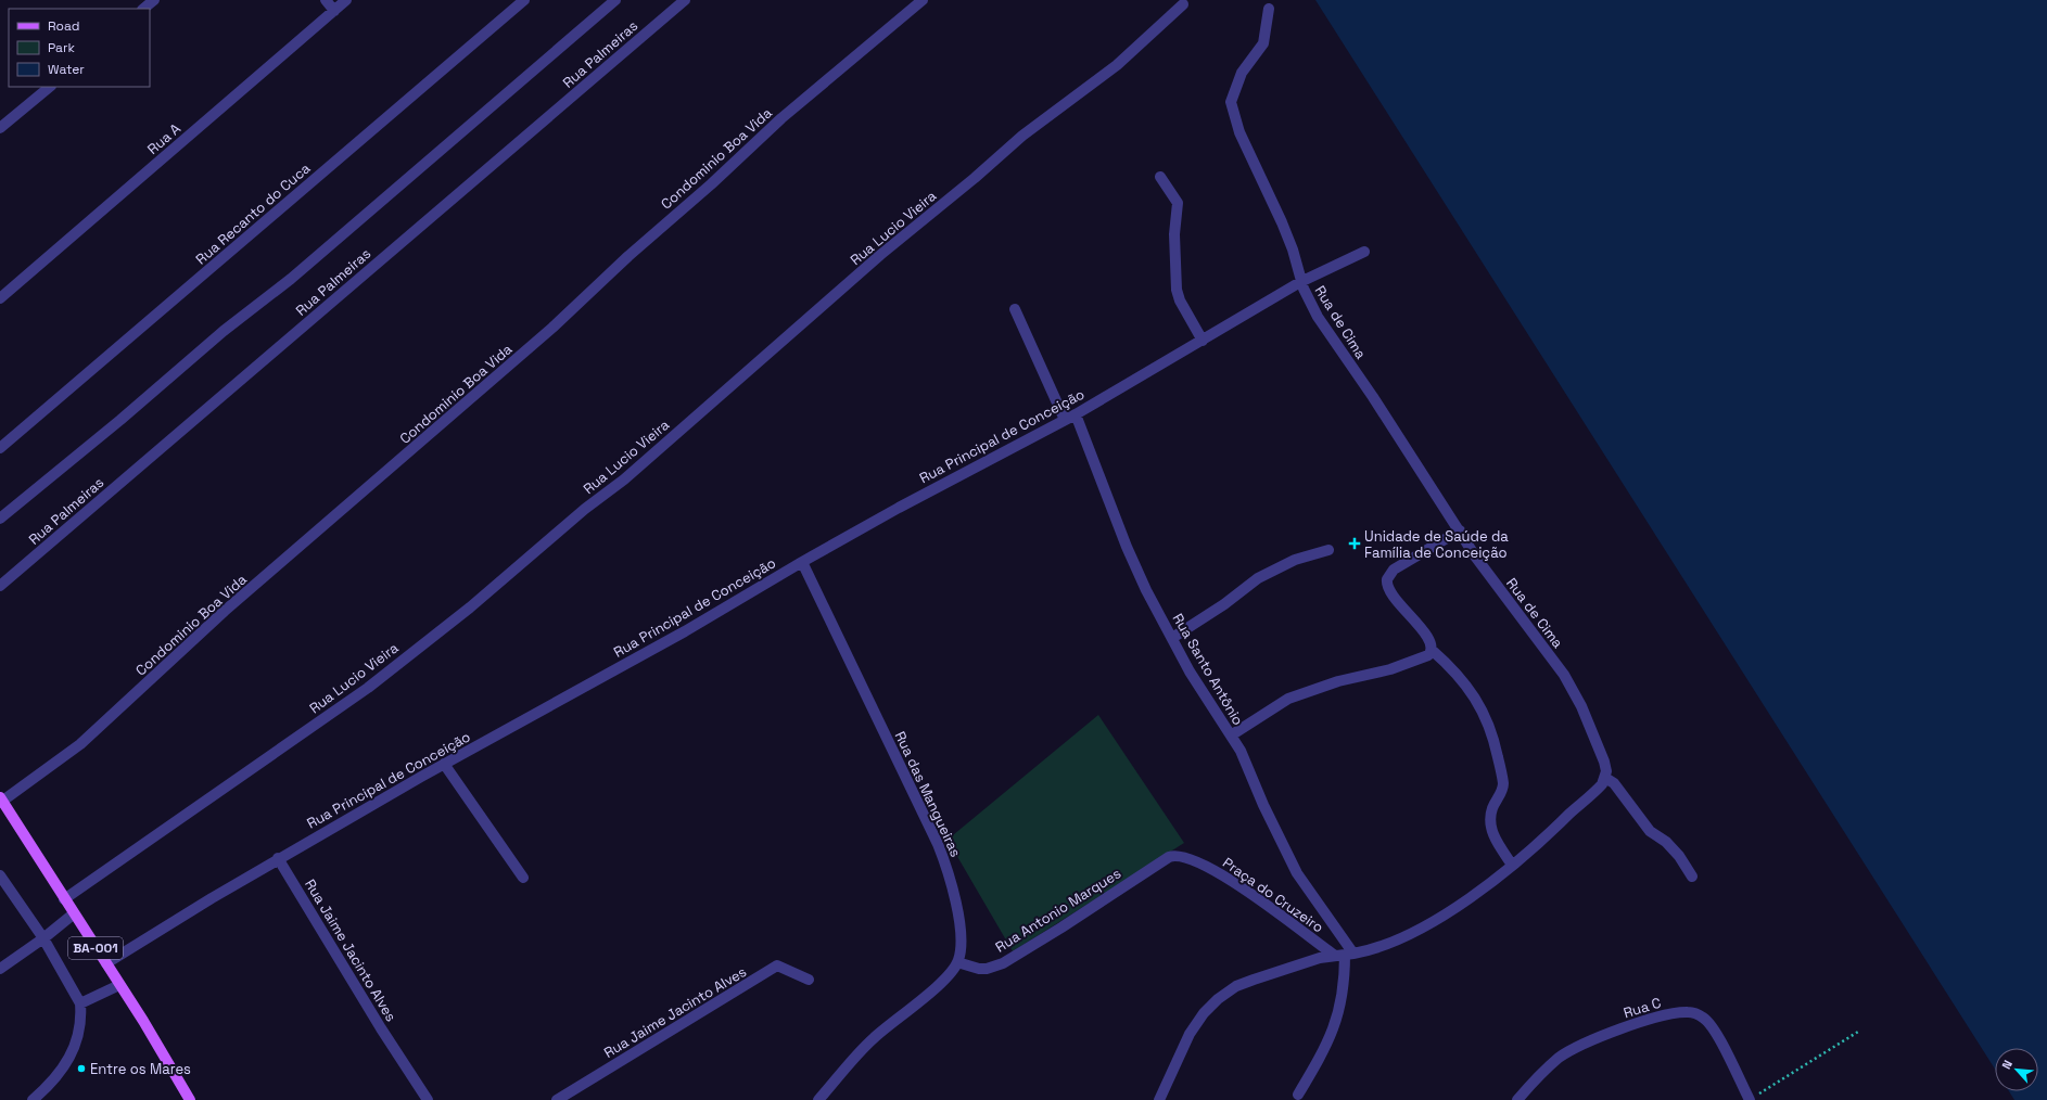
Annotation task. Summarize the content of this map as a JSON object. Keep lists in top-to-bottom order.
{
  "streets": {
    "main road": ["BA-001"],
    "street": [
      "Rua Palmeiras",
      "Rua A",
      "Condominio Boa Vida",
      "Rua Recanto do Cuca",
      "Rua Lucio Vieira",
      "Rua de Cima",
      "Rua Principal de Conceição",
      "Rua Santo Antônio",
      "Rua das Mangueiras",
      "Praça do Cruzeiro",
      "Rua Antonio Marques",
      "Rua Jaime Jacinto Alves",
      "Rua C"
    ]
  },
  "crossings": [
    ["Condominio Boa Vida", "BA-001"],
    ["Rua Lucio Vieira", "BA-001"],
    ["Rua de Cima", "Rua Principal de Conceição"],
    ["Rua Principal de Conceição", "Rua Santo Antônio"],
    ["Rua Principal de Conceição", "Rua das Mangueiras"],
    ["Rua Principal de Conceição", "BA-001"],
    ["Rua Principal de Conceição", "Rua Jaime Jacinto Alves"],
    ["Rua Santo Antônio", "Praça do Cruzeiro"],
    ["Rua das Mangueiras", "Rua Antonio Marques"],
    ["Praça do Cruzeiro", "Rua Antonio Marques"]
  ],
  "places": {
    "health": ["Unidade de Saúde da Família de Conceição"],
    "other": ["Entre os Mares"]
  },
  "legend": ["Road", "Park", "Water"],
  "north": "top left"
}
